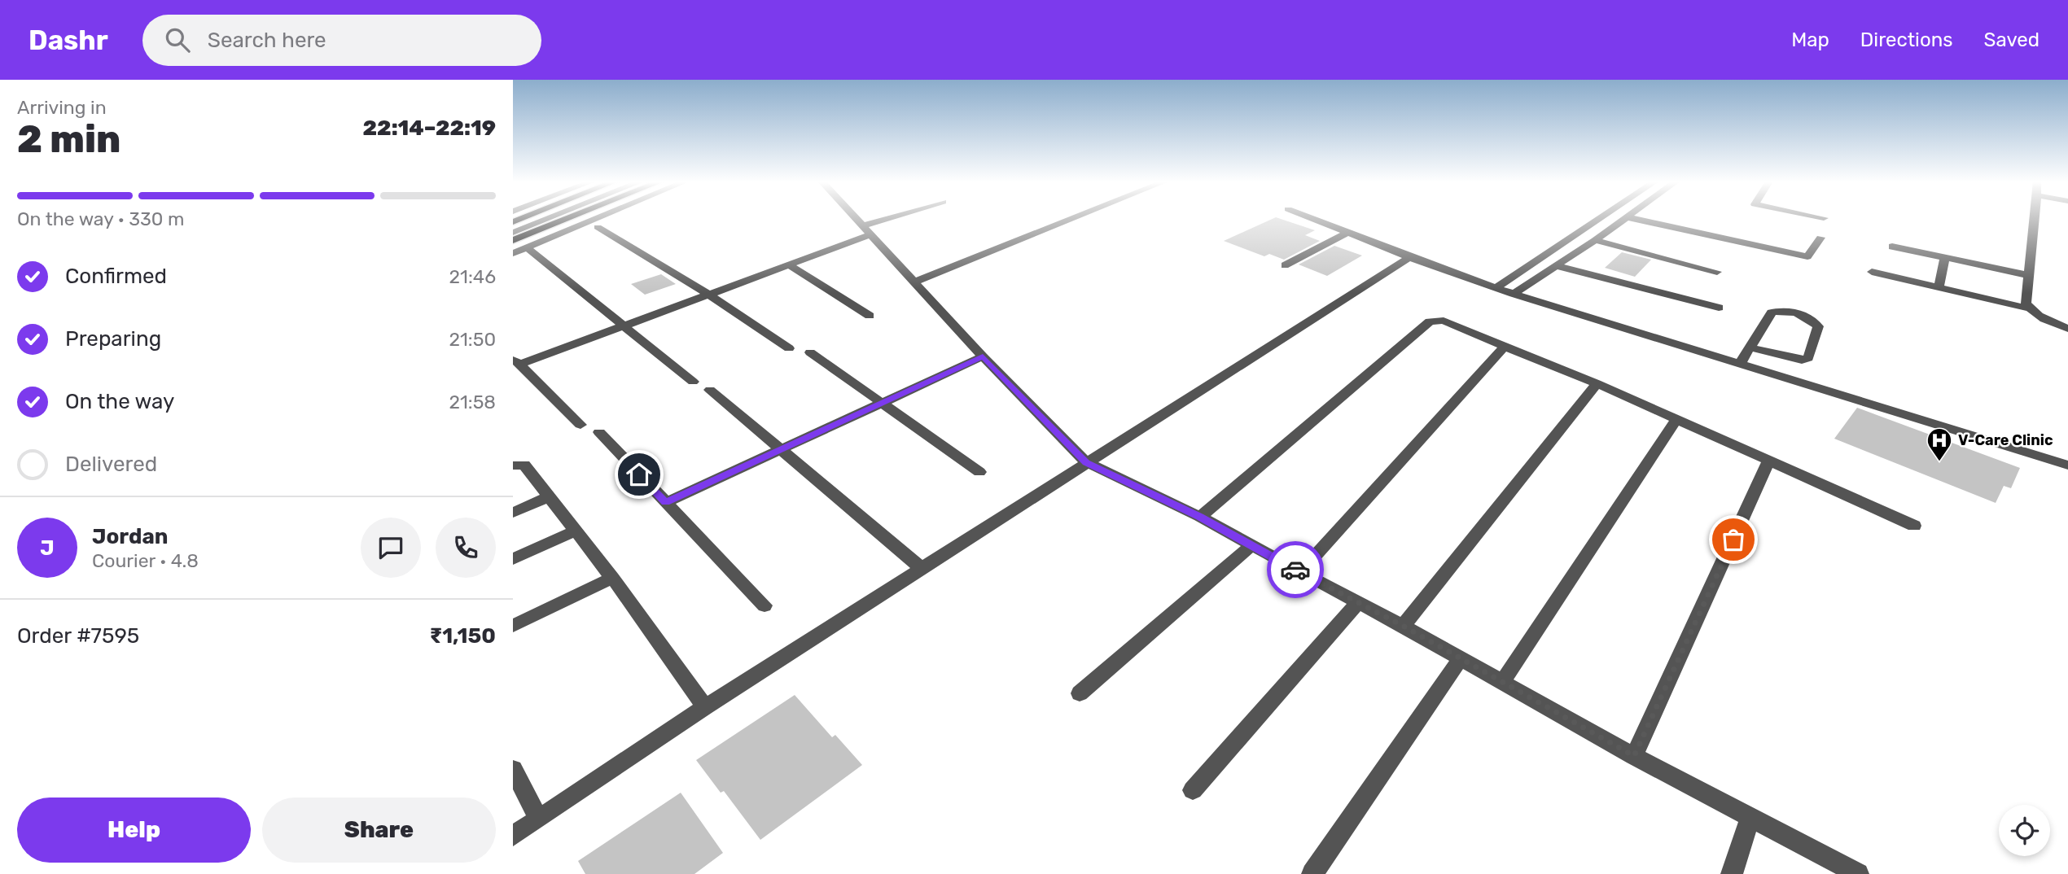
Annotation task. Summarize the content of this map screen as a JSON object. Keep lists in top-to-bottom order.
{
  "places": {
    "hospital": ["V-Care Clinic"]
  },
  "page": {
    "header": "Dashr",
    "search": "Search here",
    "nav": ["Map", "Directions", "Saved"],
    "heading": ["2 min", "Arriving in", "22:14–22:19"],
    "panel": [
      "Jordan",
      "Courier · 4.8",
      "Order #7595",
      "₹1,150"
    ],
    "bar": "On the way · 330 m",
    "list": [
      ["Confirmed", "21:46"],
      ["Preparing", "21:50"],
      ["On the way", "21:58"],
      "Delivered"
    ],
    "round": "J",
    "buttons": ["Help", "Share"]
  }
}
